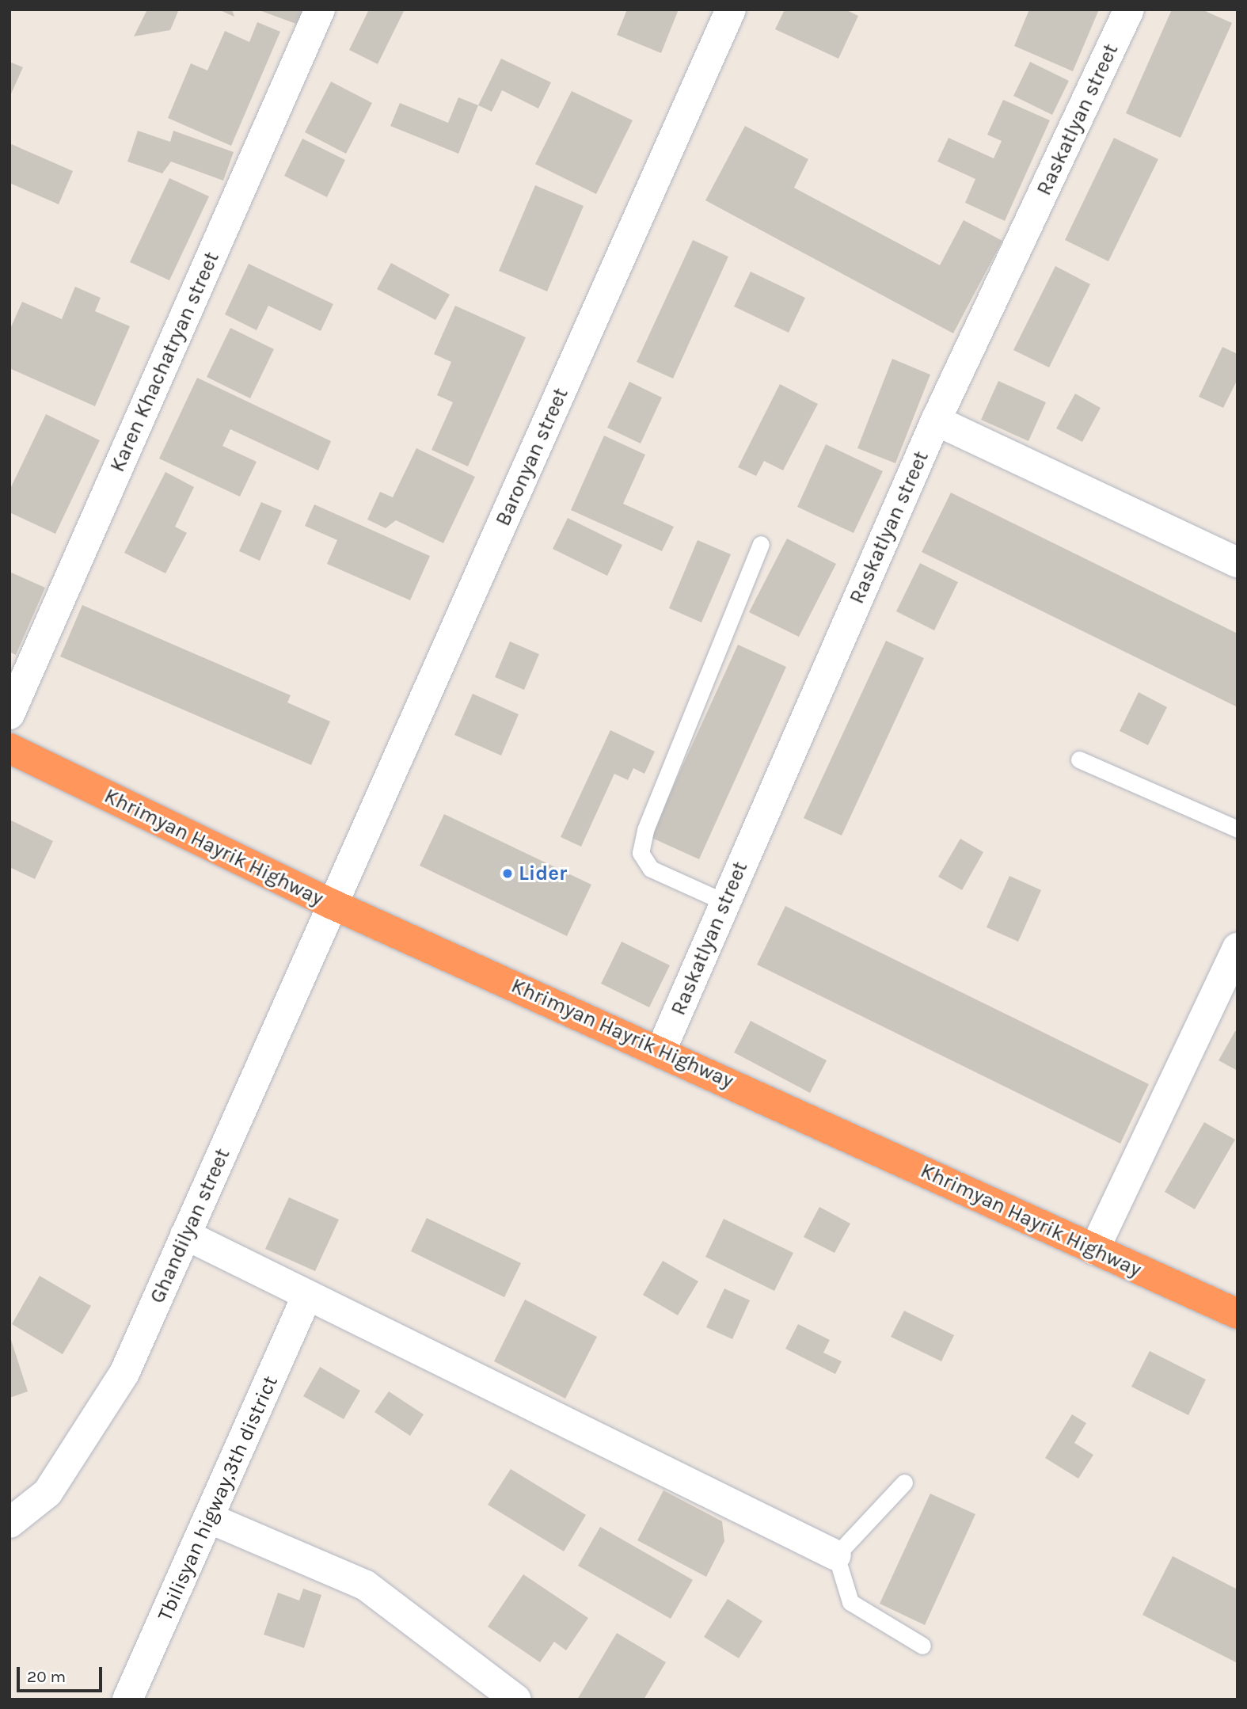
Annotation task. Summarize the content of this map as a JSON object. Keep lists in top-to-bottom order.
{
  "streets": {
    "highway": ["Khrimyan Hayrik Highway"],
    "street": [
      "Raskatlyan street",
      "Karen Khachatryan street",
      "Baronyan street",
      "Ghandilyan street",
      "Tbilisyan higway,3th district"
    ]
  },
  "crossings": [
    ["Raskatlyan street", "Khrimyan Hayrik Highway"],
    ["Baronyan street", "Khrimyan Hayrik Highway"],
    ["Baronyan street", "Ghandilyan street"],
    ["Khrimyan Hayrik Highway", "Ghandilyan street"]
  ],
  "places": ["Lider"],
  "scale_bar": "20 m"
}
